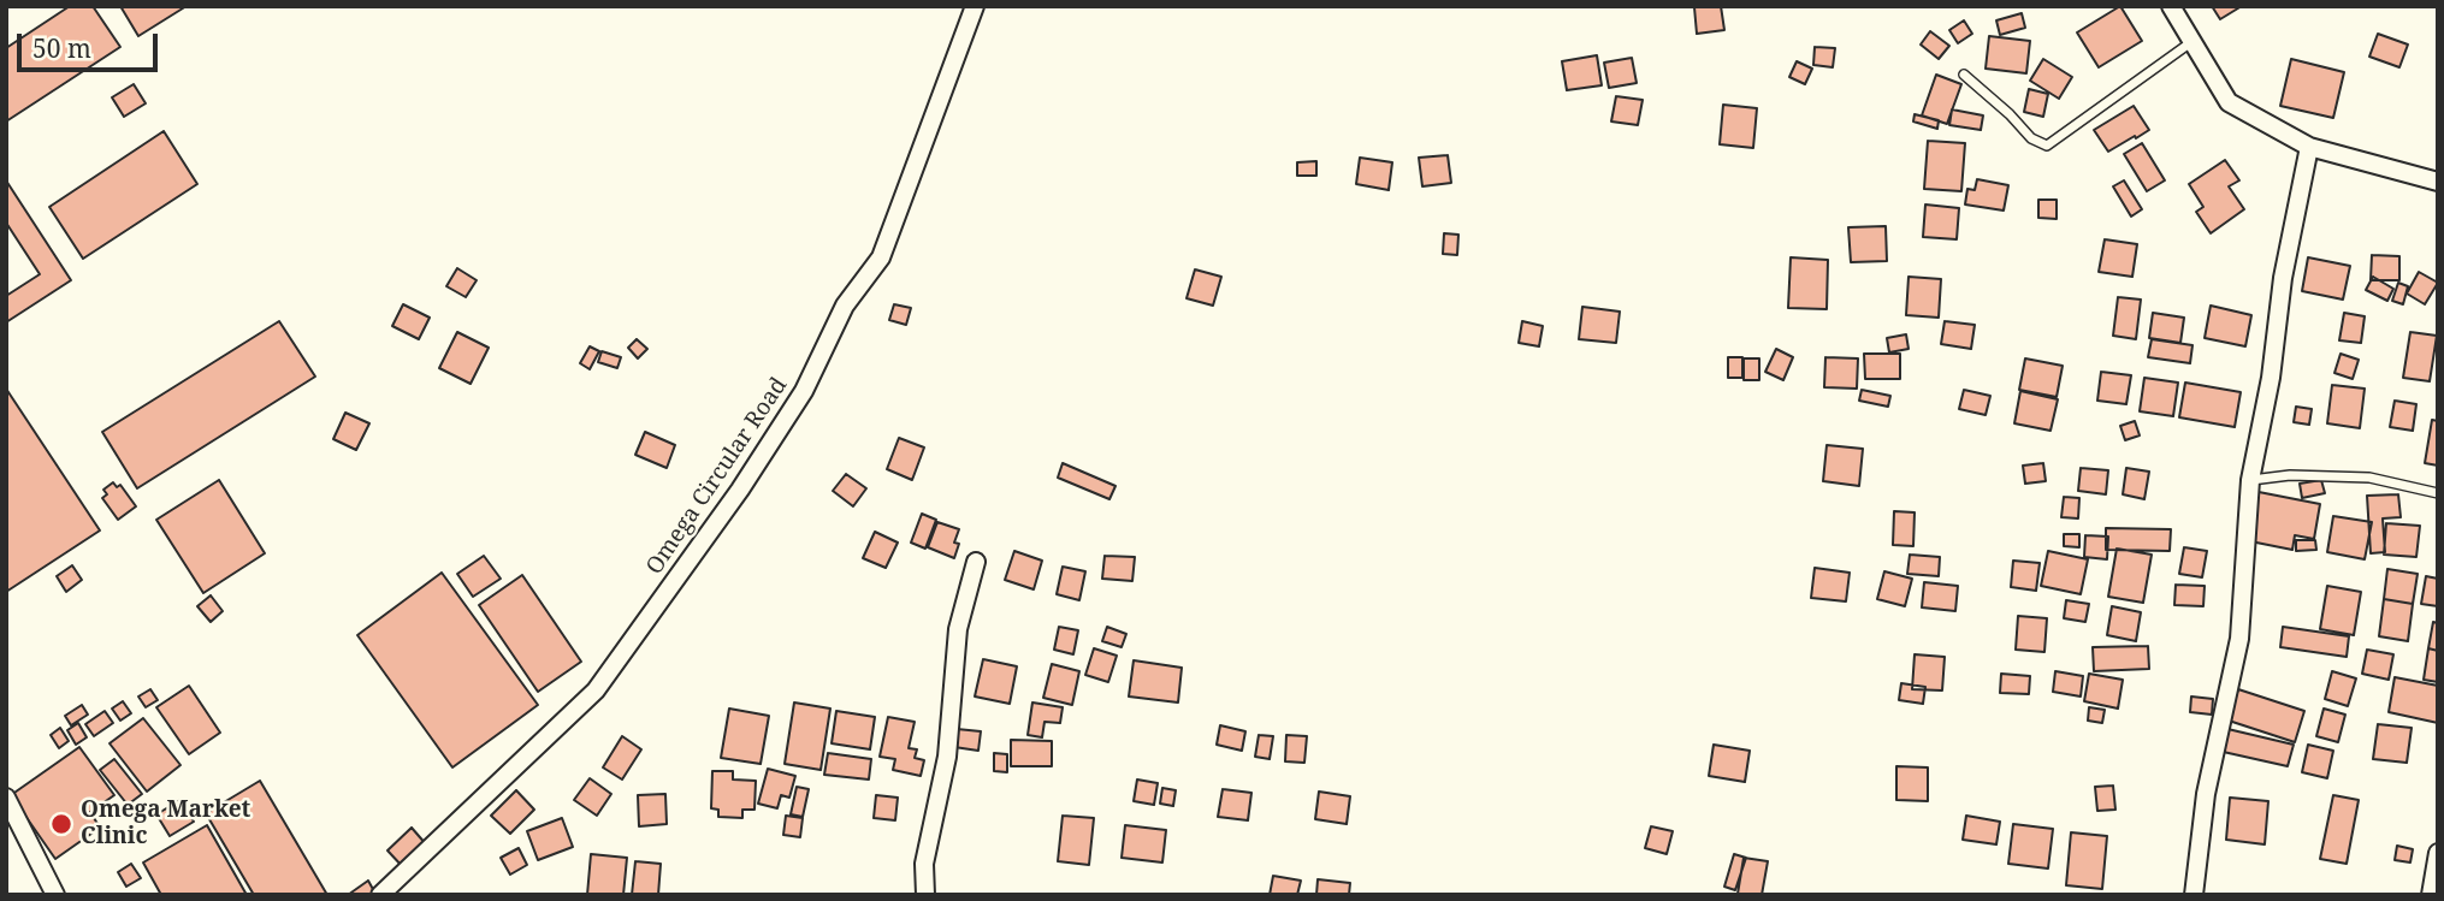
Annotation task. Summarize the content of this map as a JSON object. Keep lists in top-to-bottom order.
{
  "streets": {
    "street": ["Omega Circular Road"]
  },
  "places": ["Omega Market Clinic"],
  "scale_bar": "50 m"
}
